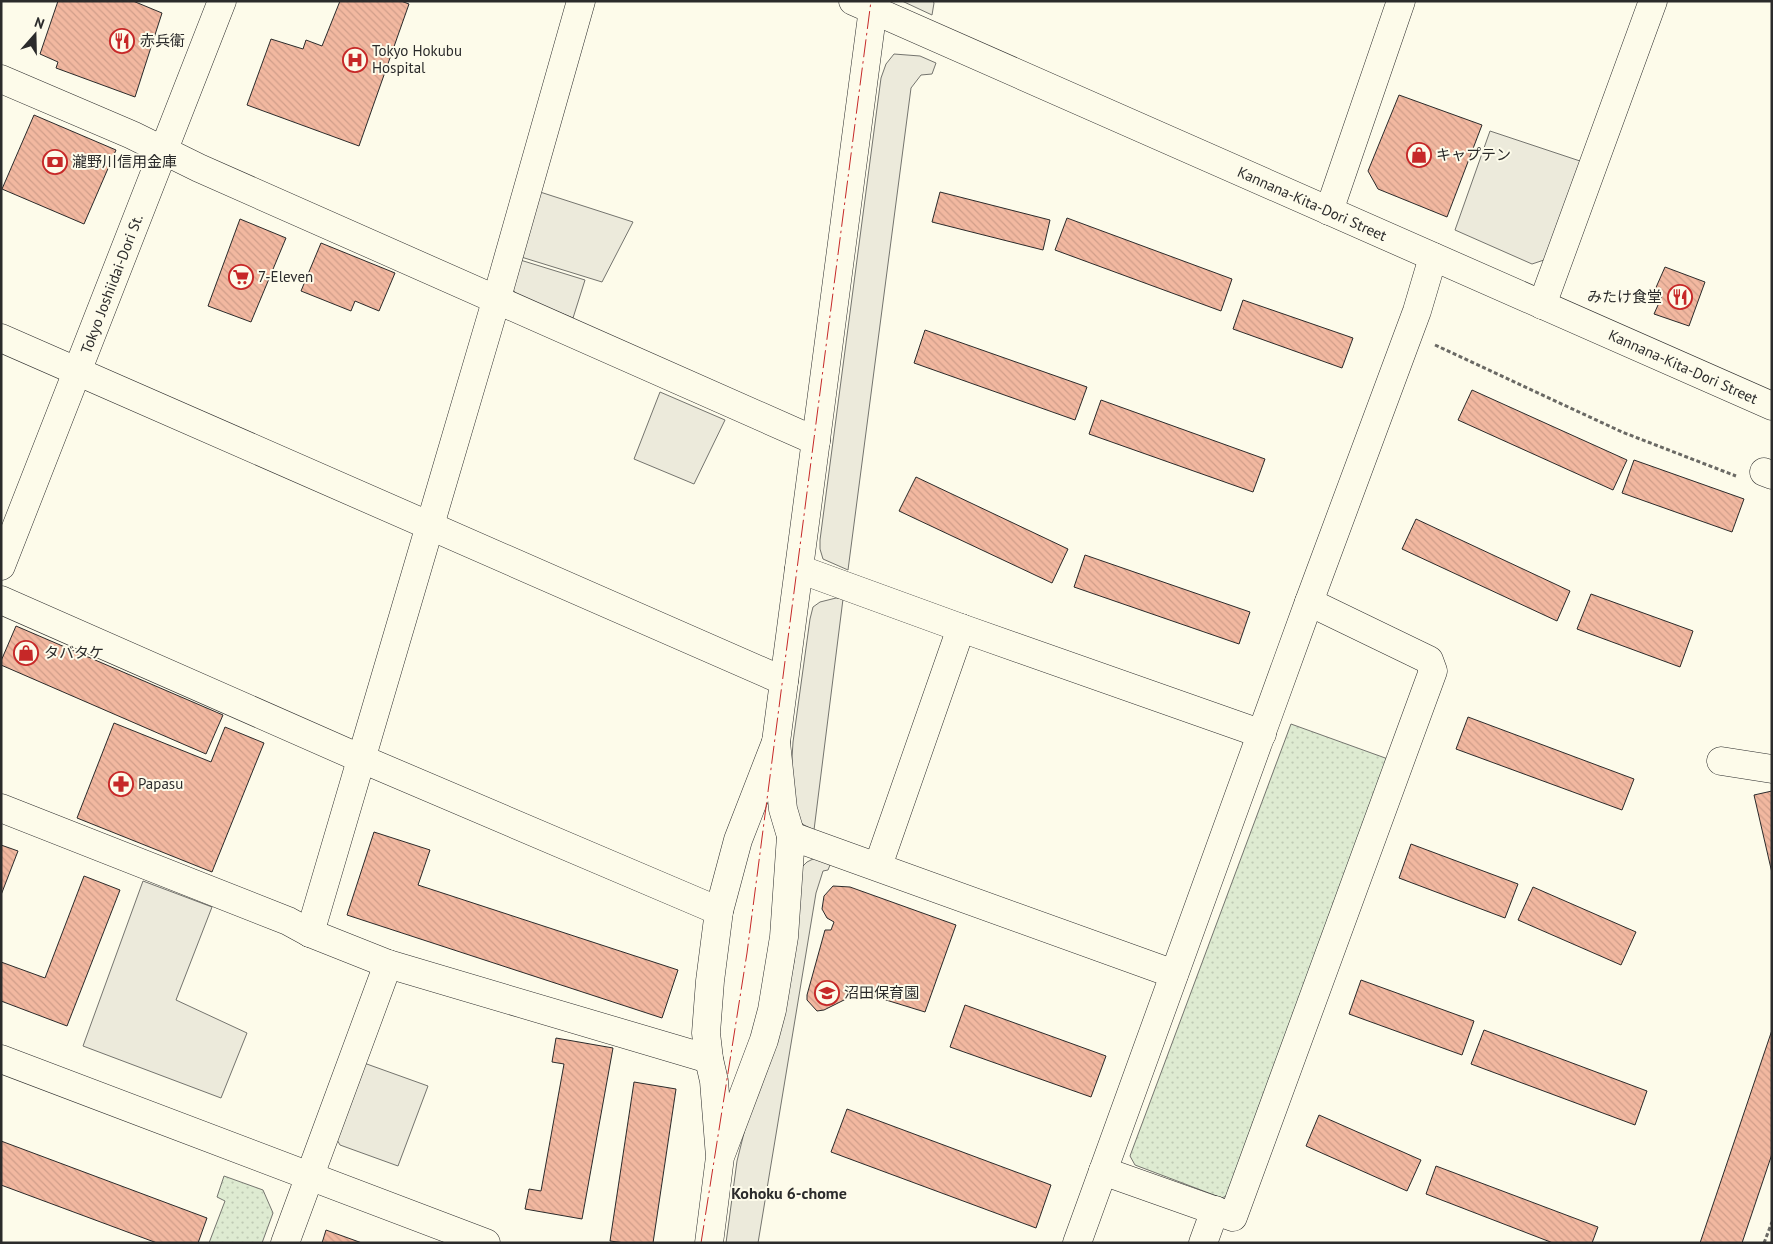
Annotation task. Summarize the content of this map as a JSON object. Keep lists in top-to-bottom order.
{
  "streets": {
    "street": ["Kannana-Kita-Dori Street", "Tokyo Joshiidai-Dori St."]
  },
  "districts": ["Kohoku 6-chome"],
  "places": {
    "restaurant": ["赤兵衛", "みたけ食堂"],
    "hospital": ["Tokyo Hokubu Hospital"],
    "shop": ["キャプテン", "タバタケ"],
    "bank": ["瀧野川信用金庫"],
    "supermarket": ["7-Eleven"],
    "pharmacy": ["Papasu"],
    "school or university": ["沼田保育園"]
  },
  "north": "top"
}
